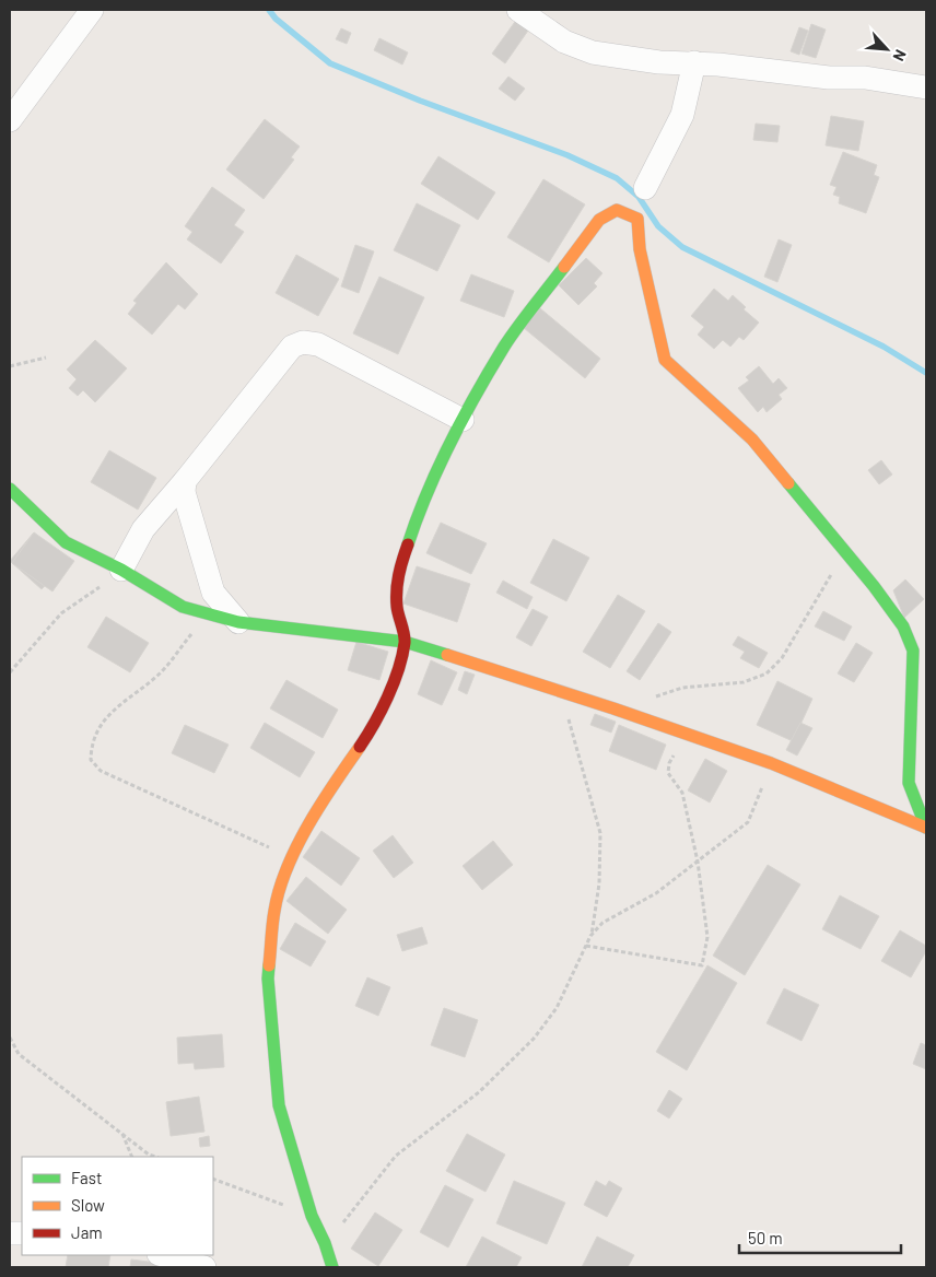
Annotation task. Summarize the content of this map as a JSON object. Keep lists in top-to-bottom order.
{
  "legend": ["Fast", "Slow", "Jam"],
  "scale_bar": "50 m",
  "north": "bottom right"
}
